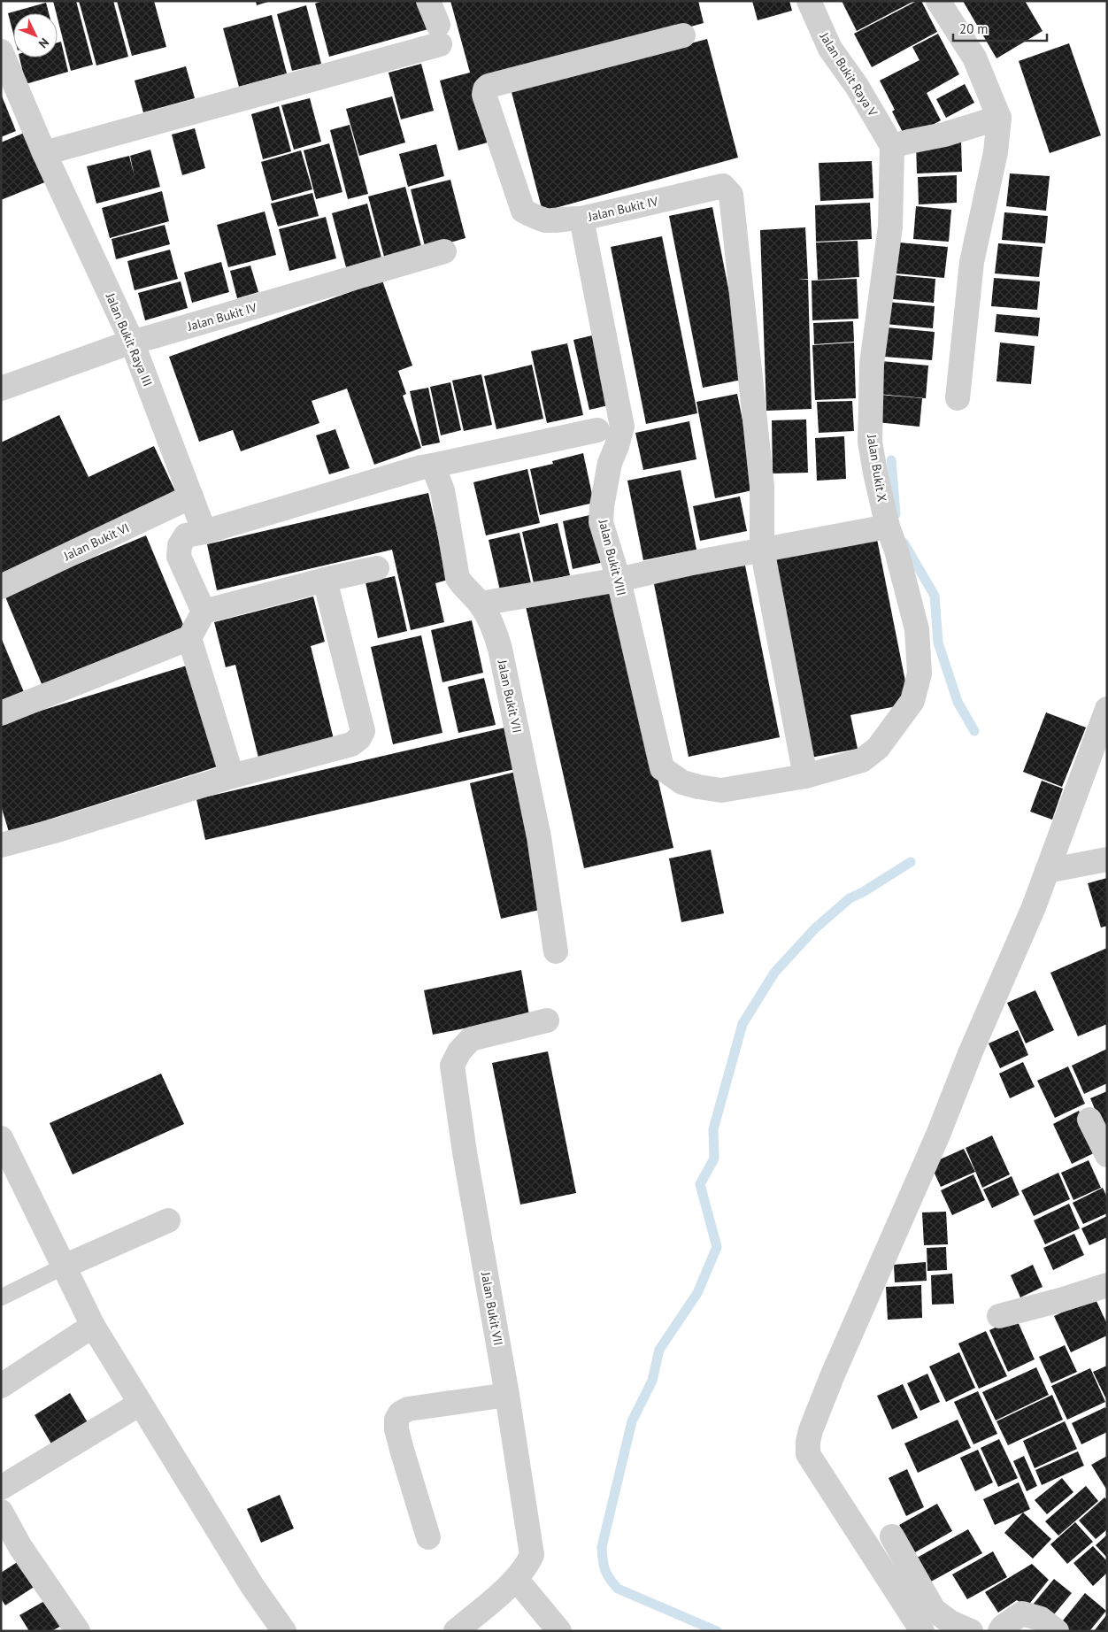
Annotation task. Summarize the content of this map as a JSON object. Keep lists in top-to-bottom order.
{
  "streets": {
    "street": [
      "Jalan Bukit Raya V",
      "Jalan Bukit IV",
      "Jalan Bukit Raya III",
      "Jalan Bukit X",
      "Jalan Bukit VI",
      "Jalan Bukit VIII",
      "Jalan Bukit VII"
    ]
  },
  "crossings": [
    ["Jalan Bukit Raya V", "Jalan Bukit X"],
    ["Jalan Bukit IV", "Jalan Bukit Raya III"],
    ["Jalan Bukit IV", "Jalan Bukit VIII"],
    ["Jalan Bukit Raya III", "Jalan Bukit VI"],
    ["Jalan Bukit X", "Jalan Bukit VIII"]
  ],
  "scale_bar": "20 m",
  "north": "bottom right"
}
